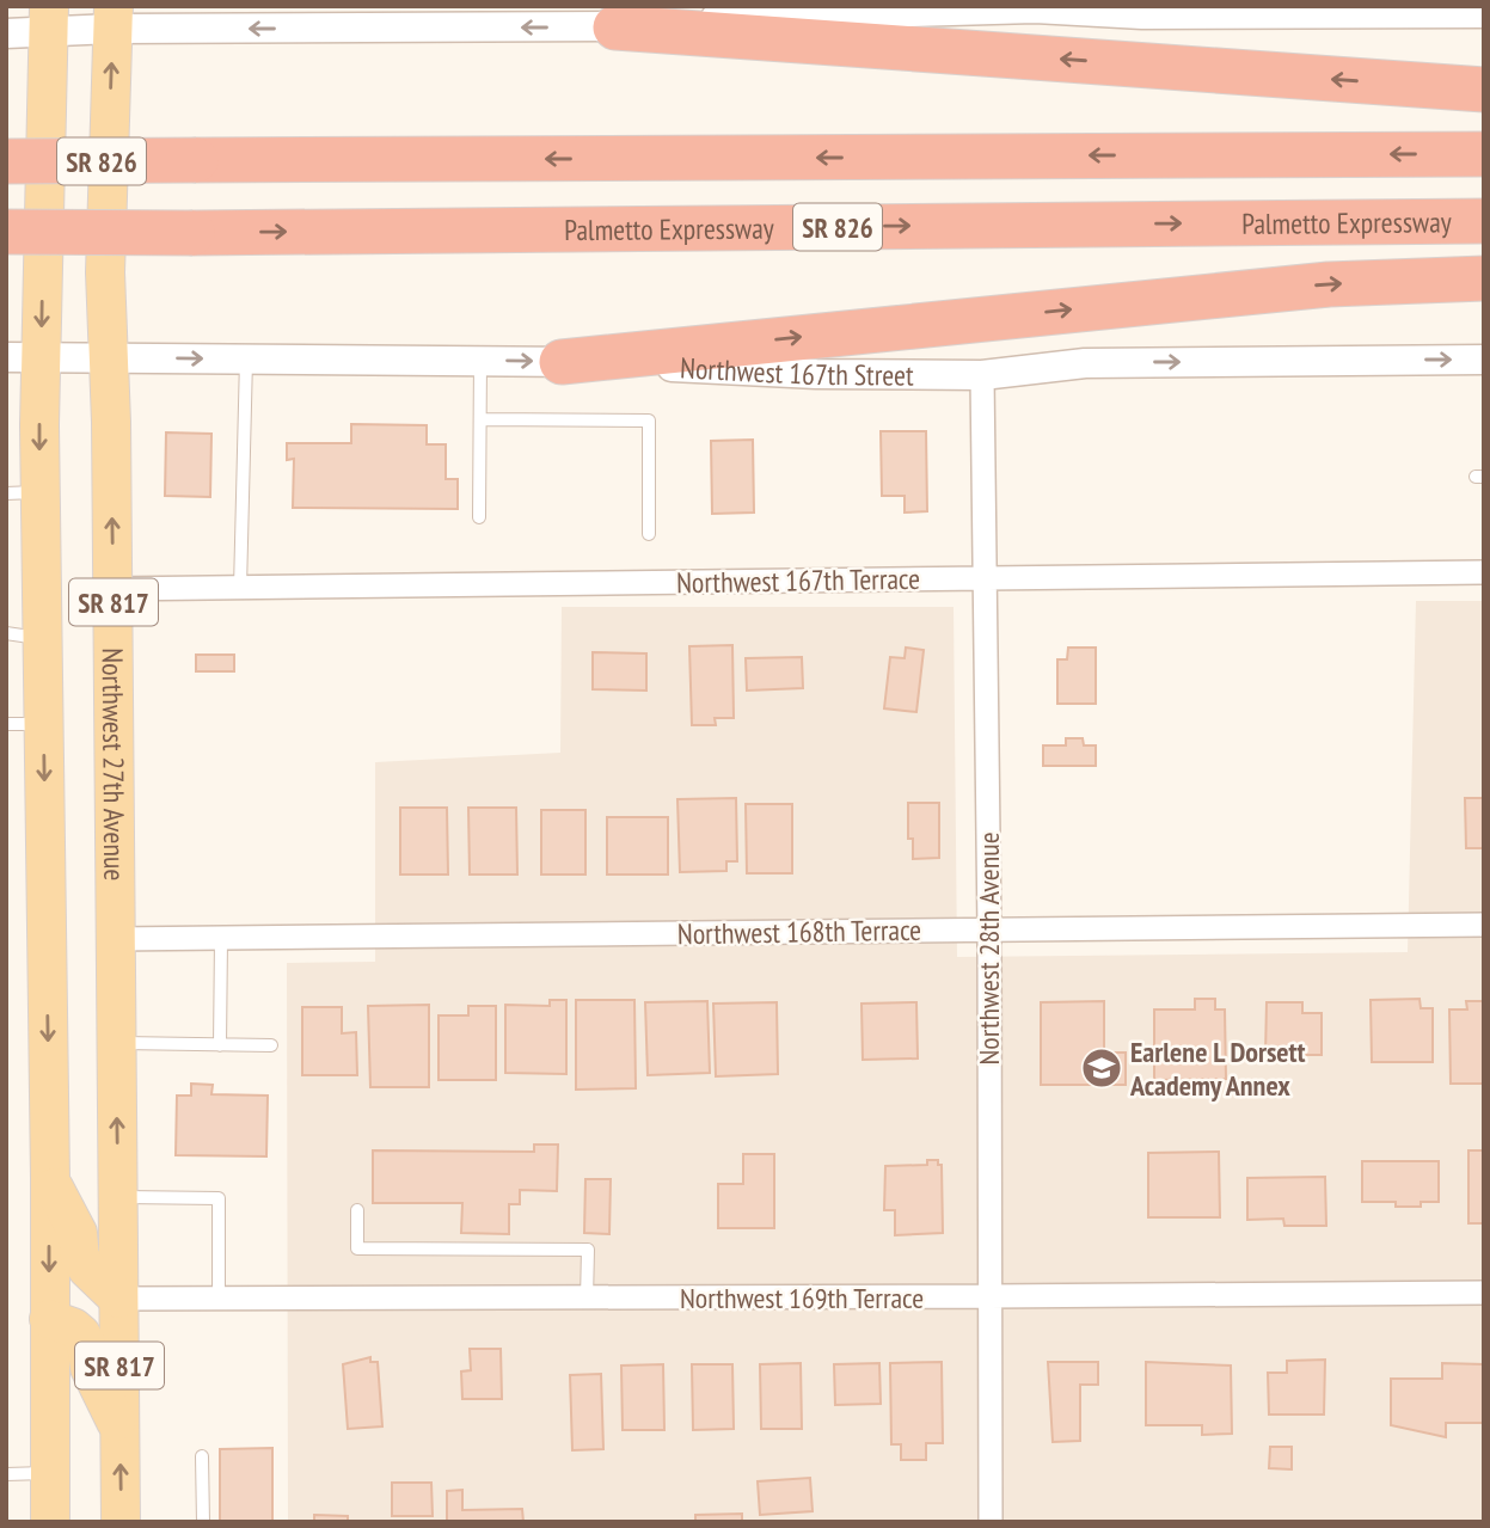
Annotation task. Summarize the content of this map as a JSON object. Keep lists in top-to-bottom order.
{
  "streets": {
    "highway": ["SR 826", "Palmetto Expressway"],
    "main road": ["SR 817", "Northwest 27th Avenue"],
    "street": [
      "Northwest 167th Street",
      "Northwest 167th Terrace",
      "Northwest 168th Terrace",
      "Northwest 28th Avenue",
      "Northwest 169th Terrace"
    ]
  },
  "crossings": [
    ["Northwest 167th Street", "SR 817"],
    ["Northwest 167th Street", "Northwest 27th Avenue"],
    ["Northwest 167th Street", "Northwest 28th Avenue"],
    ["Northwest 167th Terrace", "Northwest 27th Avenue"],
    ["Northwest 167th Terrace", "Northwest 28th Avenue"],
    ["Northwest 27th Avenue", "Northwest 168th Terrace"],
    ["Northwest 27th Avenue", "Northwest 169th Terrace"],
    ["Northwest 168th Terrace", "Northwest 28th Avenue"],
    ["Northwest 28th Avenue", "Northwest 169th Terrace"]
  ],
  "one_way": ["Northwest 167th Street"],
  "places": {
    "school or university": ["Earlene L Dorsett Academy Annex"]
  }
}
